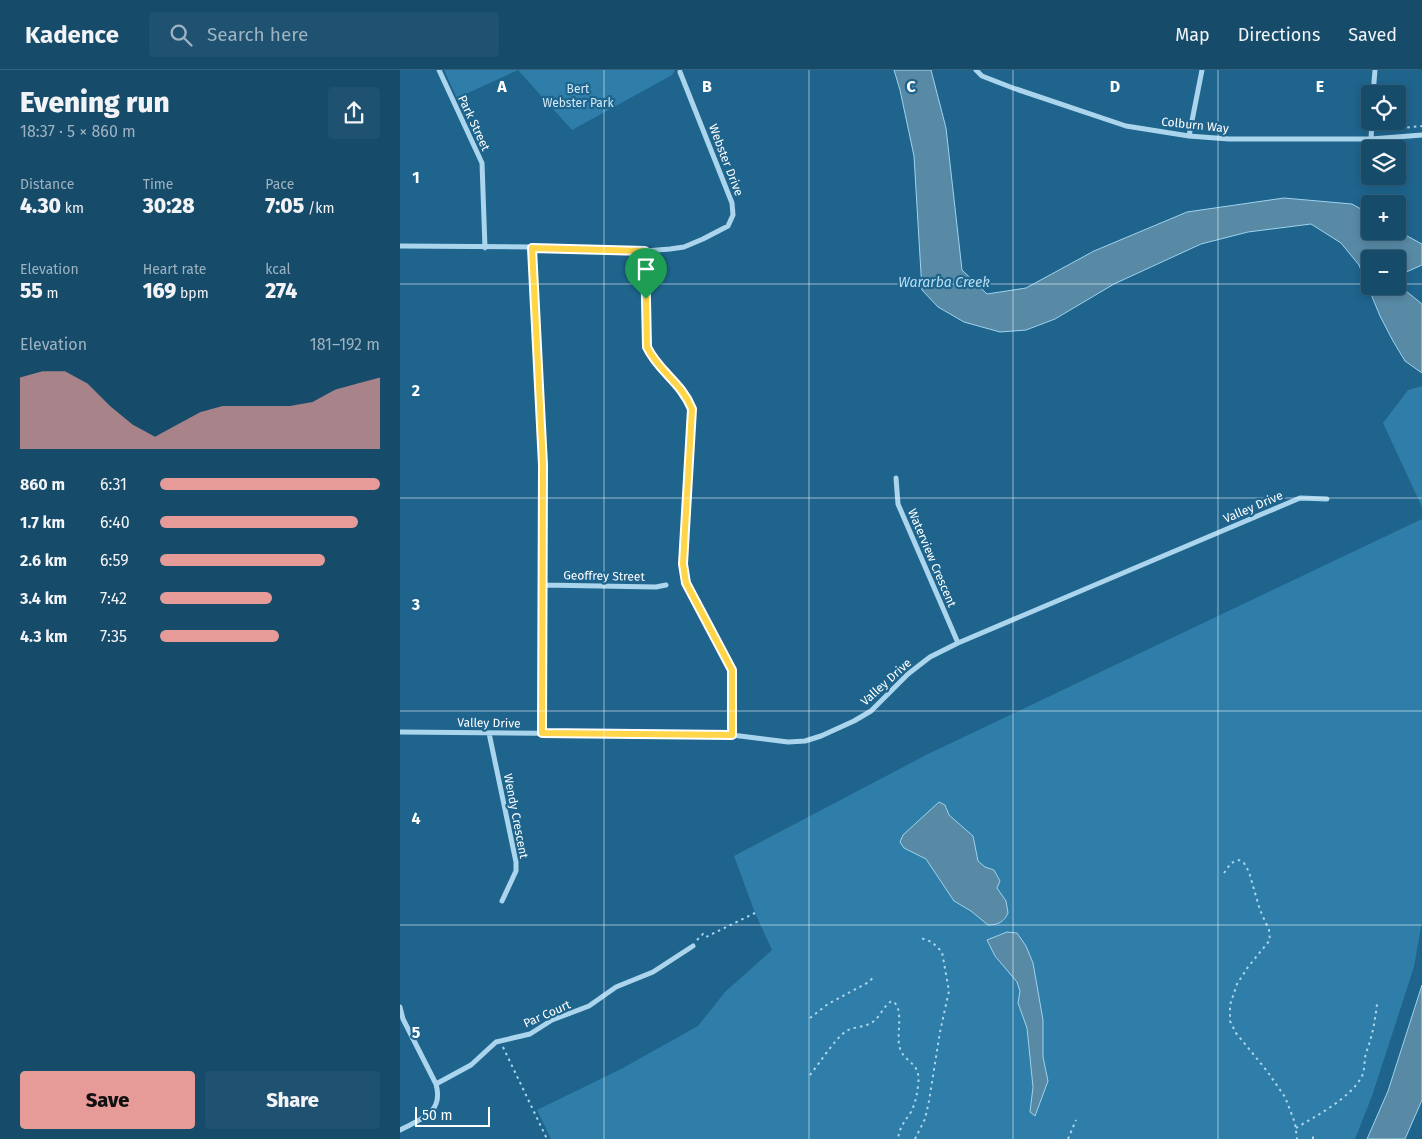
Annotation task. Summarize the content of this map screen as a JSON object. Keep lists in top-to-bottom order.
{
  "streets": {
    "street": [
      "Park Street",
      "Colburn Way",
      "Webster Drive",
      "Valley Drive",
      "Waterview Crescent",
      "Geoffrey Street",
      "Wendy Crescent",
      "Par Court"
    ]
  },
  "crossings": [
    ["Park Street", "Webster Drive"],
    ["Valley Drive", "Waterview Crescent"],
    ["Valley Drive", "Wendy Crescent"]
  ],
  "water": ["Wararba Creek"],
  "parks": ["Bert Webster Park"],
  "scale_bar": "50 m",
  "page": {
    "header": "Kadence",
    "search": "Search here",
    "nav": ["Map", "Directions", "Saved"],
    "heading": ["Evening run", "18:37 · 5 × 860 m"],
    "map_buttons": ["+", "−"],
    "stats": [
      ["Distance", "4.30 km"],
      ["Time", "30:28"],
      ["Pace", "7:05 /km"],
      ["Elevation", "55 m"],
      ["Heart rate", "169 bpm"],
      ["kcal", "274"]
    ],
    "chart": ["Elevation", "181–192 m"],
    "list": [
      {
        "name": "860 m",
        "note": "6:31"
      },
      {
        "name": "1.7 km",
        "note": "6:40"
      },
      {
        "name": "2.6 km",
        "note": "6:59"
      },
      {
        "name": "3.4 km",
        "note": "7:42"
      },
      {
        "name": "4.3 km",
        "note": "7:35"
      }
    ],
    "buttons": ["Save", "Share"],
    "scale": "50 m"
  },
  "grid": {
    "columns": [
      "A",
      "B",
      "C",
      "D",
      "E"
    ],
    "rows": [
      "1",
      "2",
      "3",
      "4",
      "5"
    ]
  }
}
